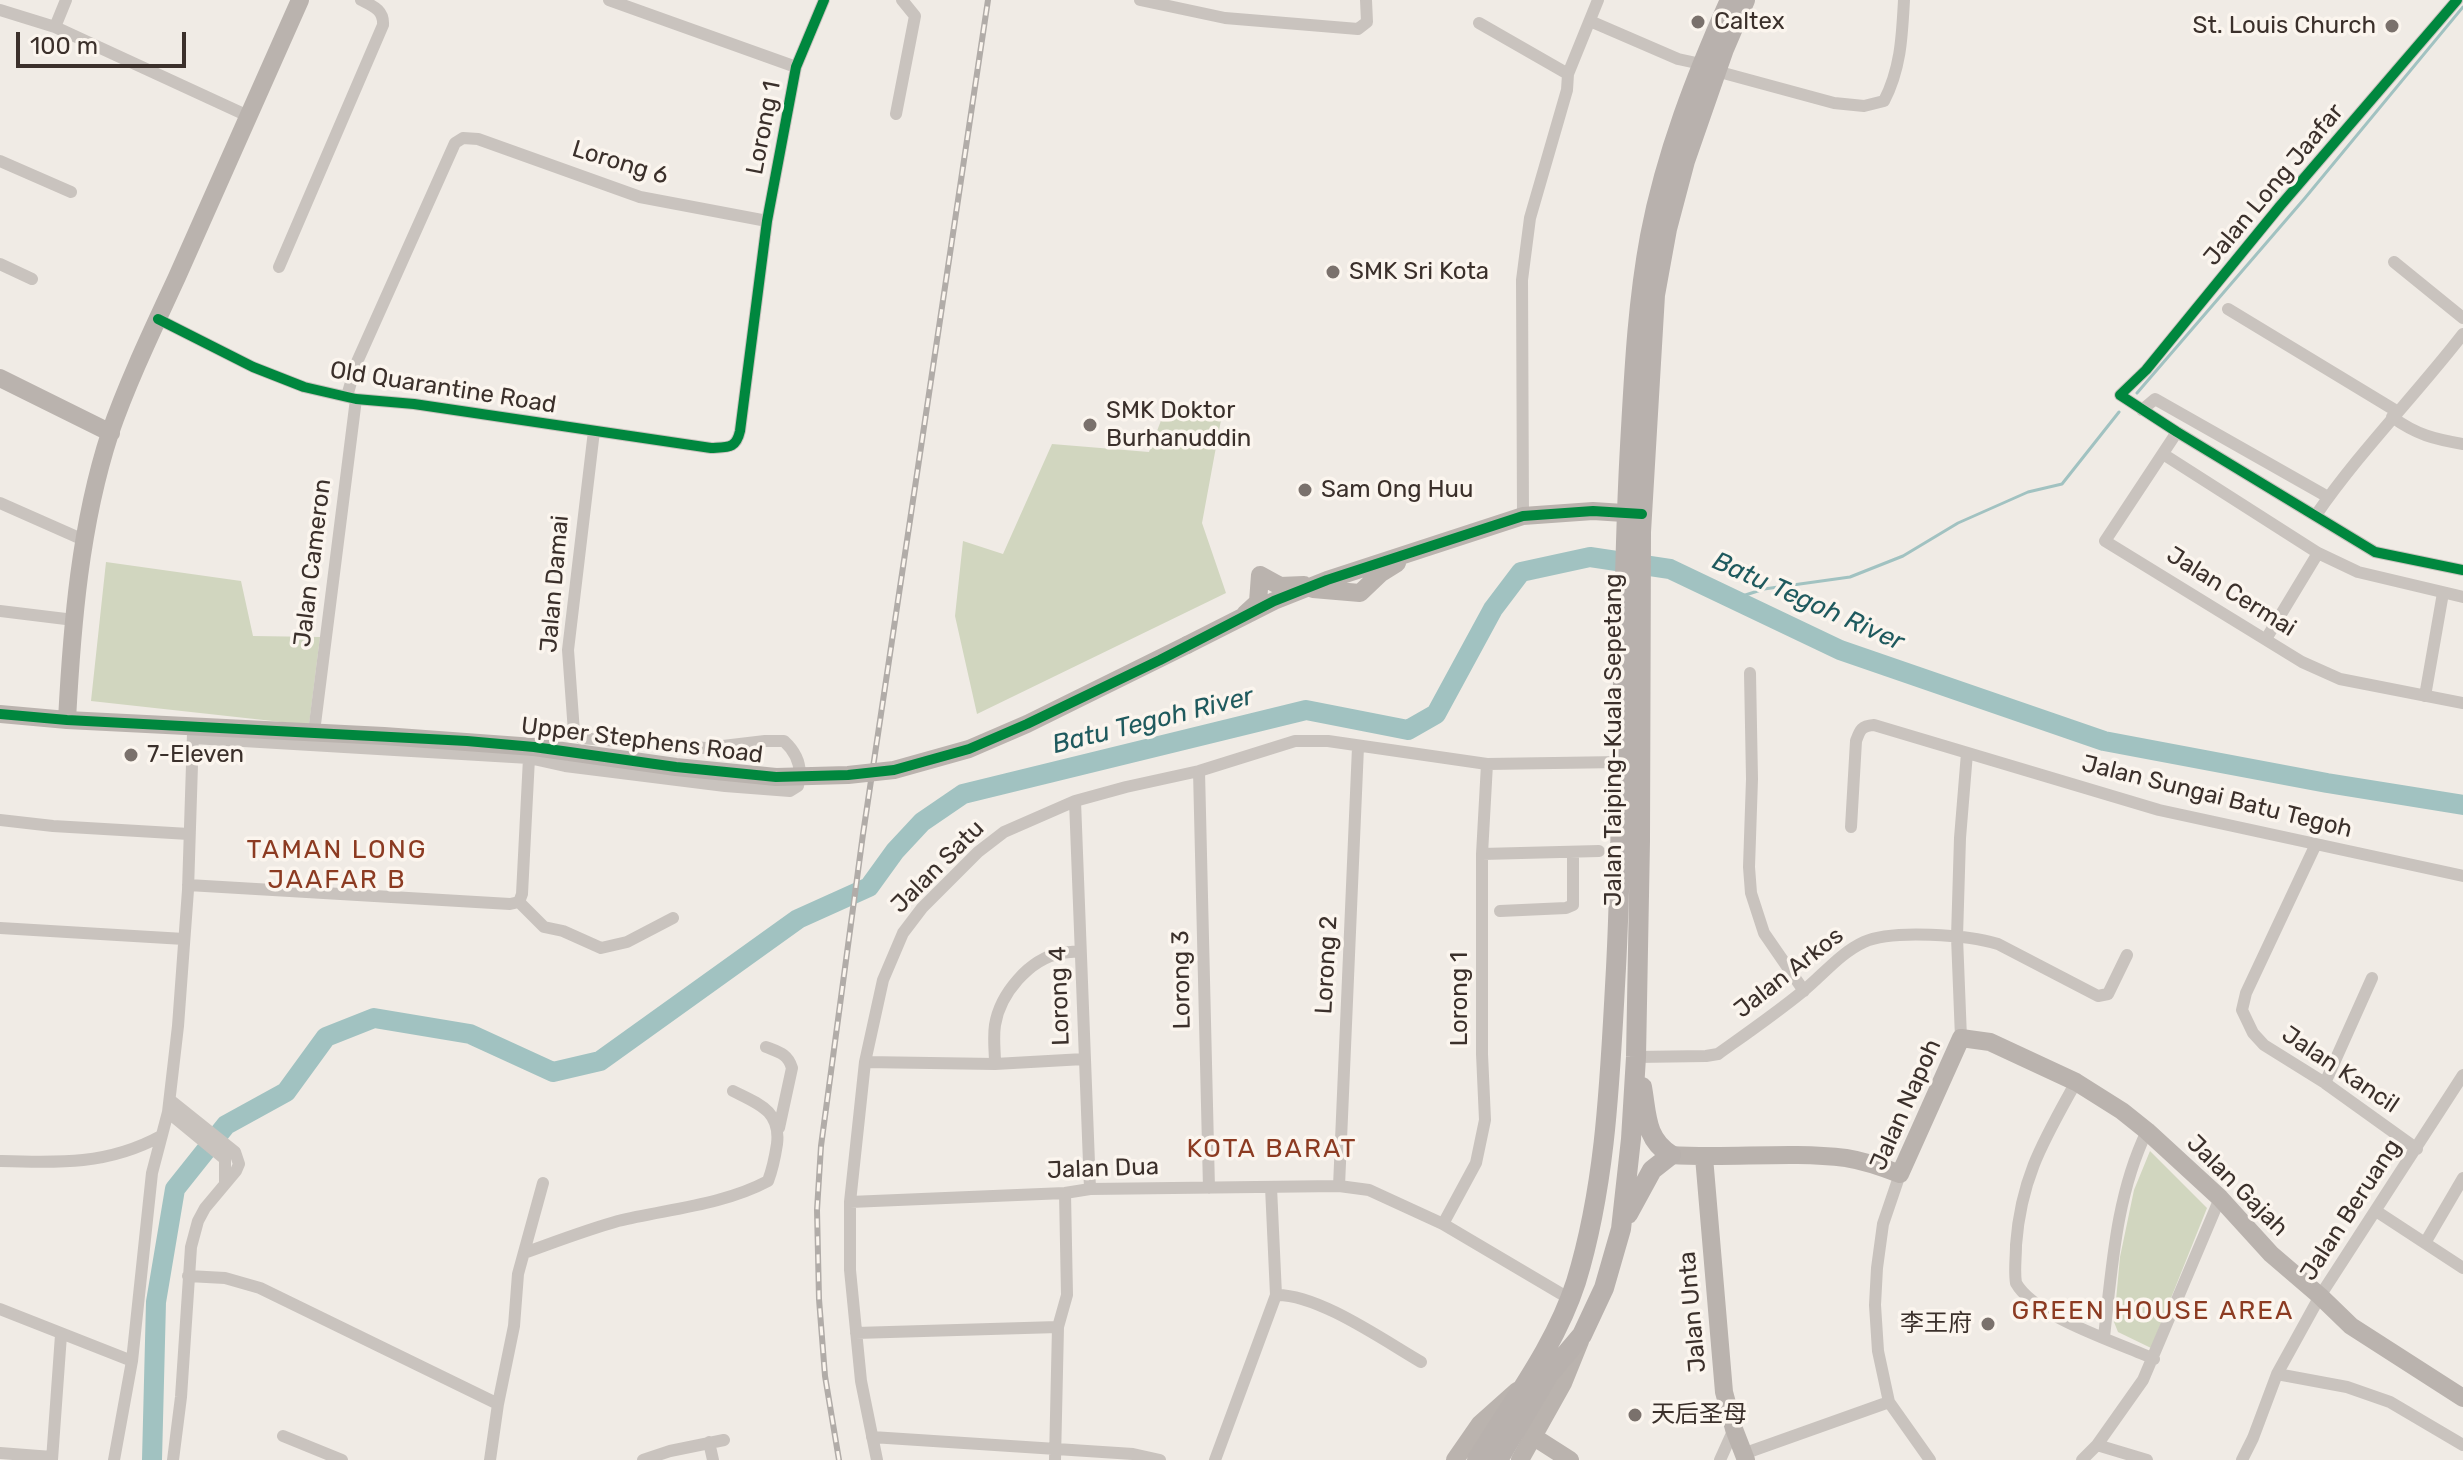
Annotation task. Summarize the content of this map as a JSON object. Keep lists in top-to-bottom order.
{
  "streets": {
    "main road": ["Jalan Taiping-Kuala Sepetang"],
    "street": [
      "Lorong 1",
      "Lorong 6",
      "Jalan Long Jaafar",
      "Old Quarantine Road",
      "Jalan Cameron",
      "Jalan Damai",
      "Jalan Cermai",
      "Upper Stephens Road",
      "Jalan Sungai Batu Tegoh",
      "Jalan Satu",
      "Lorong 2",
      "Jalan Arkos",
      "Lorong 3",
      "Lorong 4",
      "Jalan Kancil",
      "Jalan Napoh",
      "Jalan Dua",
      "Jalan Gajah",
      "Jalan Beruang",
      "Jalan Unta"
    ]
  },
  "crossings": [
    ["Lorong 1", "Lorong 6"],
    ["Lorong 1", "Old Quarantine Road"],
    ["Lorong 1", "Jalan Damai"],
    ["Lorong 1", "Jalan Satu"],
    ["Lorong 1", "Jalan Dua"],
    ["Lorong 6", "Jalan Cameron"],
    ["Old Quarantine Road", "Jalan Cameron"],
    ["Old Quarantine Road", "Jalan Damai"],
    ["Jalan Cameron", "Upper Stephens Road"],
    ["Jalan Damai", "Upper Stephens Road"],
    ["Jalan Taiping-Kuala Sepetang", "Jalan Satu"],
    ["Jalan Taiping-Kuala Sepetang", "Jalan Arkos"],
    ["Jalan Taiping-Kuala Sepetang", "Jalan Dua"],
    ["Jalan Sungai Batu Tegoh", "Jalan Kancil"],
    ["Jalan Sungai Batu Tegoh", "Jalan Napoh"],
    ["Jalan Satu", "Lorong 2"],
    ["Jalan Satu", "Lorong 3"],
    ["Jalan Satu", "Lorong 4"],
    ["Jalan Satu", "Jalan Dua"],
    ["Lorong 2", "Jalan Dua"],
    ["Jalan Arkos", "Jalan Napoh"],
    ["Lorong 3", "Jalan Dua"],
    ["Lorong 4", "Jalan Dua"],
    ["Jalan Kancil", "Jalan Beruang"],
    ["Jalan Napoh", "Jalan Gajah"],
    ["Jalan Gajah", "Jalan Beruang"]
  ],
  "districts": ["TAMAN LONG JAAFAR B", "KOTA BARAT", "GREEN HOUSE AREA"],
  "water": ["Batu Tegoh River"],
  "places": [
    "Caltex",
    "St. Louis Church",
    "SMK Sri Kota",
    "SMK Doktor Burhanuddin",
    "Sam Ong Huu",
    "7-Eleven",
    "李王府",
    "天后圣母"
  ],
  "scale_bar": "100 m"
}
